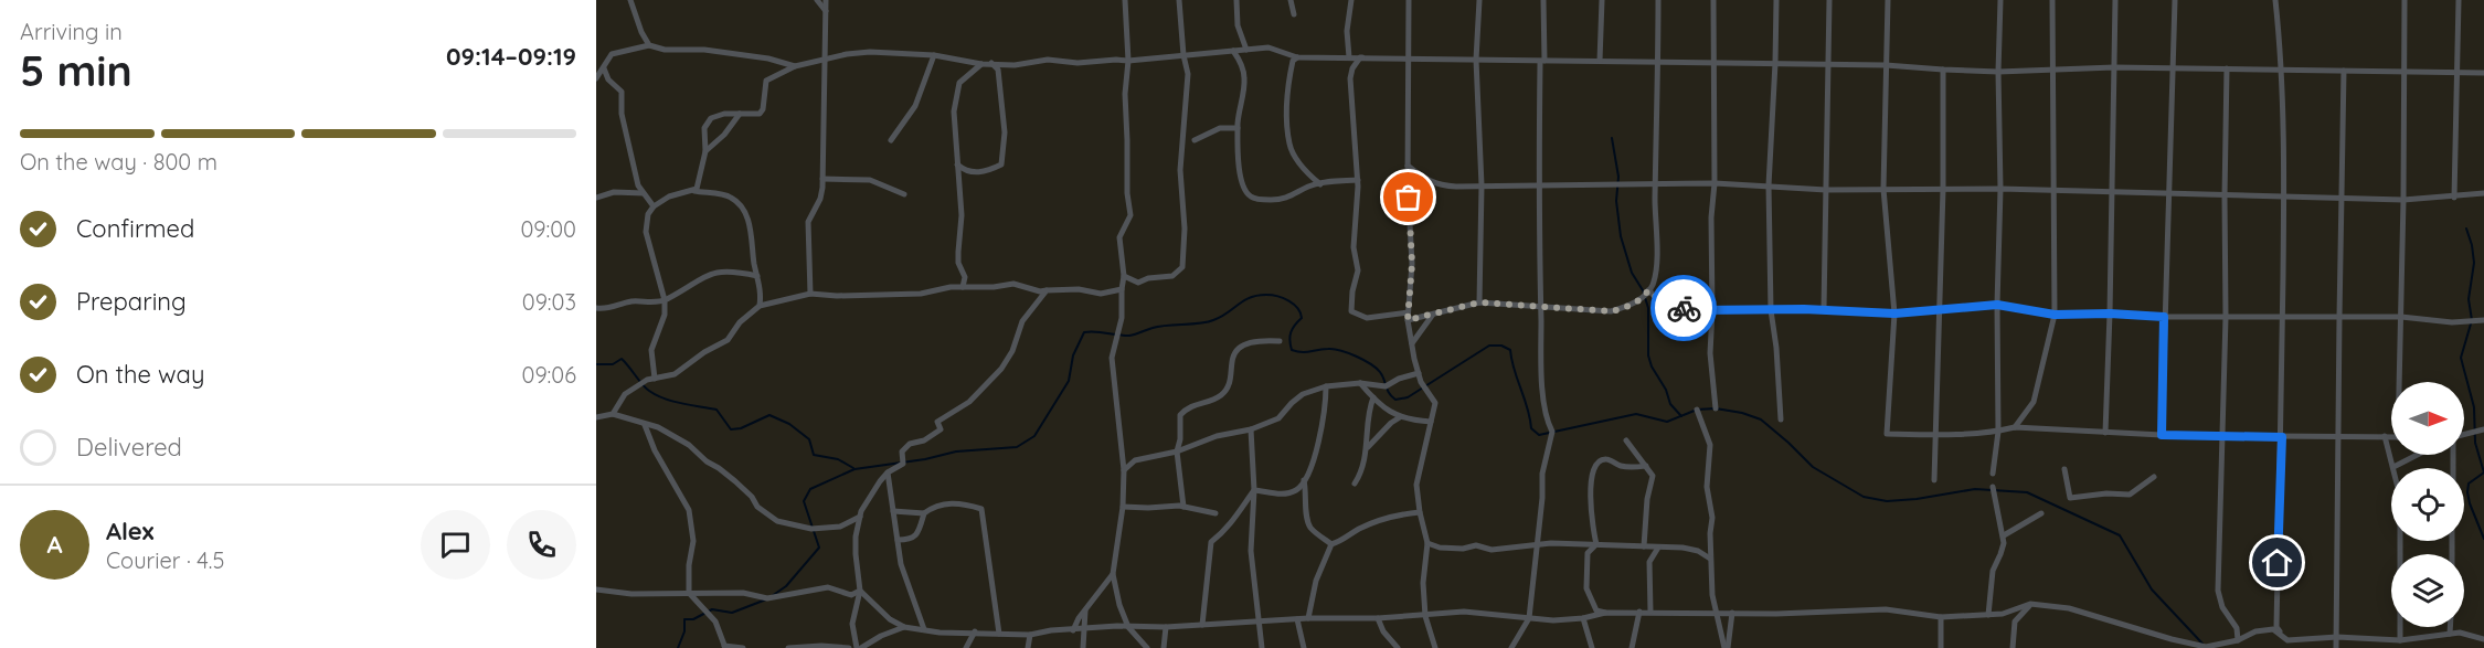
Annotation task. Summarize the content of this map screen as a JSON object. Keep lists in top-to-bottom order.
{
  "north": "right",
  "page": {
    "heading": ["5 min", "Arriving in", "09:14–09:19"],
    "panel": ["Alex", "Courier · 4.5"],
    "bar": "On the way · 800 m",
    "list": [
      ["Confirmed", "09:00"],
      ["Preparing", "09:03"],
      ["On the way", "09:06"],
      "Delivered"
    ],
    "round": "A"
  }
}
